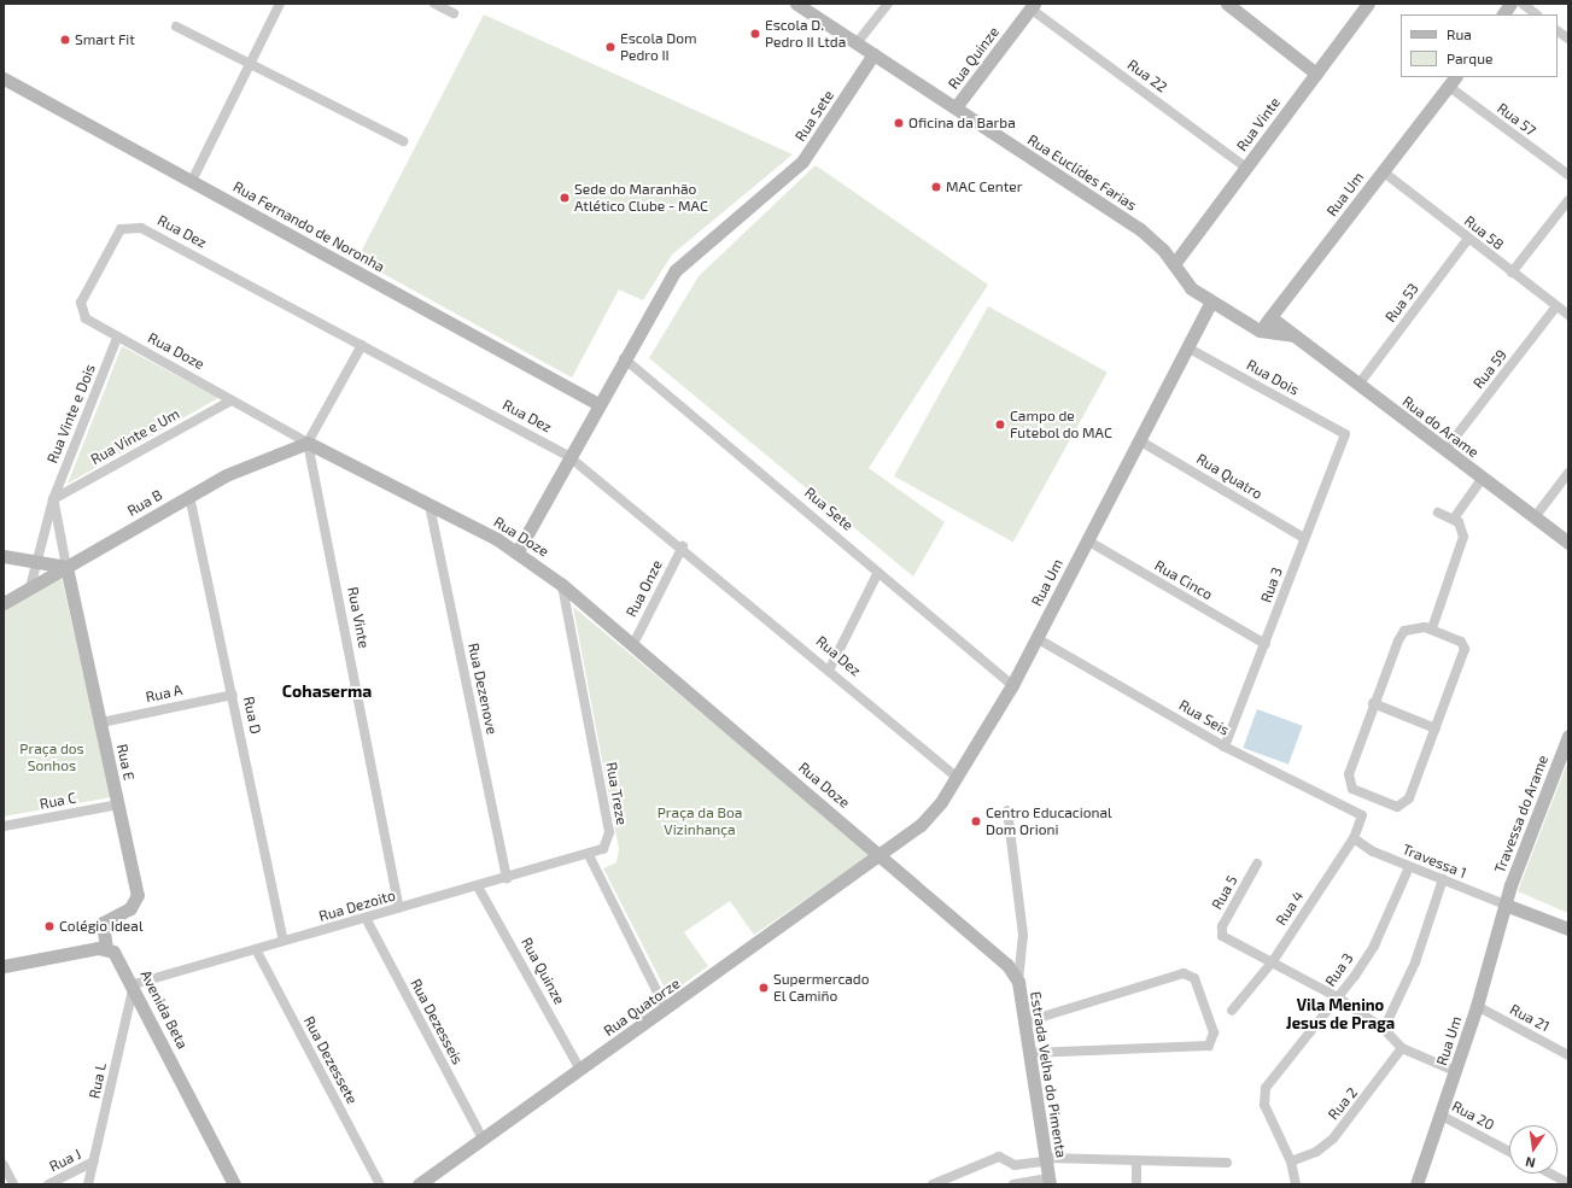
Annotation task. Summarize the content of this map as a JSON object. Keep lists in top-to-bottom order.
{
  "streets": {
    "street": [
      "Rua Quinze",
      "Rua 22",
      "Rua Sete",
      "Rua 57",
      "Rua Vinte",
      "Rua Euclídes Farias",
      "Rua Um",
      "Rua Fernando de Noronha",
      "Rua Dez",
      "Rua 58",
      "Rua 53",
      "Rua Doze",
      "Rua 59",
      "Rua Dois",
      "Rua Vinte e Dois",
      "Rua do Arame",
      "Rua Vinte e Um",
      "Rua Quatro",
      "Rua B",
      "Rua Cinco",
      "Rua 3",
      "Rua Onze",
      "Rua Dezenove",
      "Rua A",
      "Rua D",
      "Rua Seis",
      "Rua E",
      "Rua Treze",
      "Rua C",
      "Travessa do Arame",
      "Travessa 1",
      "Rua 5",
      "Rua Dezoito",
      "Rua 4",
      "Rua Quatorze",
      "Avenida Beta",
      "Rua 21",
      "Rua Dezesseis",
      "Rua Dezessete",
      "Estrada Velha do Pimenta",
      "Rua L",
      "Rua 2",
      "Rua 20",
      "Rua J"
    ]
  },
  "crossings": [
    ["Rua Quinze", "Rua 22"],
    ["Rua Quinze", "Rua Euclídes Farias"],
    ["Rua Quinze", "Rua Dezoito"],
    ["Rua Quinze", "Rua Quatorze"],
    ["Rua 22", "Rua Vinte"],
    ["Rua Sete", "Rua Euclídes Farias"],
    ["Rua Sete", "Rua Um"],
    ["Rua Sete", "Rua Fernando de Noronha"],
    ["Rua Sete", "Rua Dez"],
    ["Rua Sete", "Rua Doze"],
    ["Rua 57", "Rua Um"],
    ["Rua Vinte", "Rua Euclídes Farias"],
    ["Rua Vinte", "Rua Doze"],
    ["Rua Vinte", "Rua B"],
    ["Rua Vinte", "Rua Dezoito"],
    ["Rua Euclídes Farias", "Rua Um"],
    ["Rua Euclídes Farias", "Rua do Arame"],
    ["Rua Um", "Rua Dez"],
    ["Rua Um", "Rua 58"],
    ["Rua Um", "Rua Doze"],
    ["Rua Um", "Rua Dois"],
    ["Rua Um", "Rua do Arame"],
    ["Rua Um", "Rua Quatro"],
    ["Rua Um", "Rua Cinco"],
    ["Rua Um", "Rua Seis"],
    ["Rua Um", "Travessa do Arame"],
    ["Rua Um", "Travessa 1"],
    ["Rua Um", "Rua Quatorze"],
    ["Rua Um", "Rua 21"],
    ["Rua Um", "Estrada Velha do Pimenta"],
    ["Rua Um", "Rua 20"],
    ["Rua Dez", "Rua Doze"],
    ["Rua Dez", "Rua Onze"],
    ["Rua 58", "Rua 53"],
    ["Rua 58", "Rua 59"],
    ["Rua 53", "Rua do Arame"],
    ["Rua Doze", "Rua Vinte e Dois"],
    ["Rua Doze", "Rua Vinte e Um"],
    ["Rua Doze", "Rua B"],
    ["Rua Doze", "Rua Onze"],
    ["Rua Doze", "Rua Dezenove"],
    ["Rua Doze", "Rua Treze"],
    ["Rua Doze", "Rua Quatorze"],
    ["Rua Doze", "Estrada Velha do Pimenta"],
    ["Rua 59", "Rua do Arame"],
    ["Rua Dois", "Rua 3"],
    ["Rua Vinte e Dois", "Rua Vinte e Um"],
    ["Rua Vinte e Dois", "Rua B"],
    ["Rua Quatro", "Rua 3"],
    ["Rua B", "Rua D"],
    ["Rua B", "Rua E"],
    ["Rua Cinco", "Rua 3"],
    ["Rua 3", "Rua Seis"],
    ["Rua 3", "Travessa 1"],
    ["Rua 3", "Rua 2"],
    ["Rua Dezenove", "Rua Dezoito"],
    ["Rua A", "Rua D"],
    ["Rua A", "Rua E"],
    ["Rua D", "Rua Dezoito"],
    ["Rua Seis", "Rua 4"],
    ["Rua E", "Rua C"],
    ["Rua E", "Avenida Beta"],
    ["Rua Treze", "Rua Dezoito"],
    ["Travessa do Arame", "Travessa 1"],
    ["Travessa 1", "Rua 4"],
    ["Rua 5", "Rua 4"],
    ["Rua Dezoito", "Avenida Beta"],
    ["Rua Dezoito", "Rua Dezesseis"],
    ["Rua Dezoito", "Rua Dezessete"],
    ["Rua Dezoito", "Rua L"],
    ["Rua Quatorze", "Rua Dezesseis"],
    ["Rua Quatorze", "Estrada Velha do Pimenta"],
    ["Avenida Beta", "Rua L"],
    ["Rua L", "Rua J"]
  ],
  "districts": ["Cohaserma", "Vila Menino Jesus de Praga"],
  "parks": ["Praça dos Sonhos", "Praça da Boa Vizinhança"],
  "places": [
    "Escola D. Pedro II Ltda",
    "Smart Fit",
    "Escola Dom Pedro II",
    "Oficina da Barba",
    "MAC Center",
    "Sede do Maranhão Atlético Clube - MAC",
    "Campo de Futebol do MAC",
    "Centro Educacional Dom Orioni",
    "Colégio Ideal",
    "Supermercado El Camiño"
  ],
  "legend": ["Rua", "Parque"],
  "north": "bottom"
}
